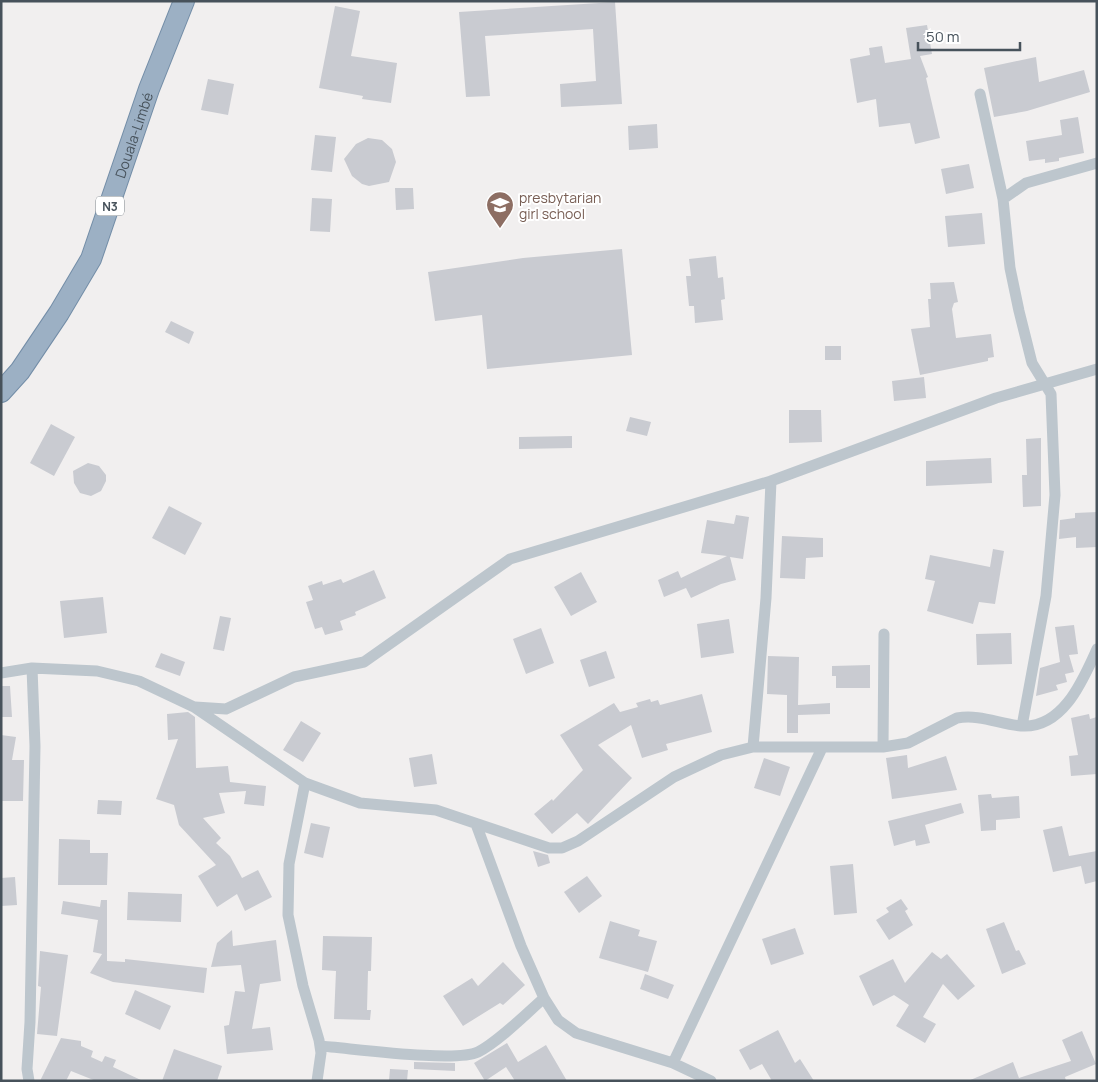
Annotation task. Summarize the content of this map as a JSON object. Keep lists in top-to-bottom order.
{
  "streets": {
    "highway": ["Douala-Limbé", "N3"]
  },
  "places": {
    "school or university": ["presbytarian girl school"]
  },
  "scale_bar": "50 m"
}
